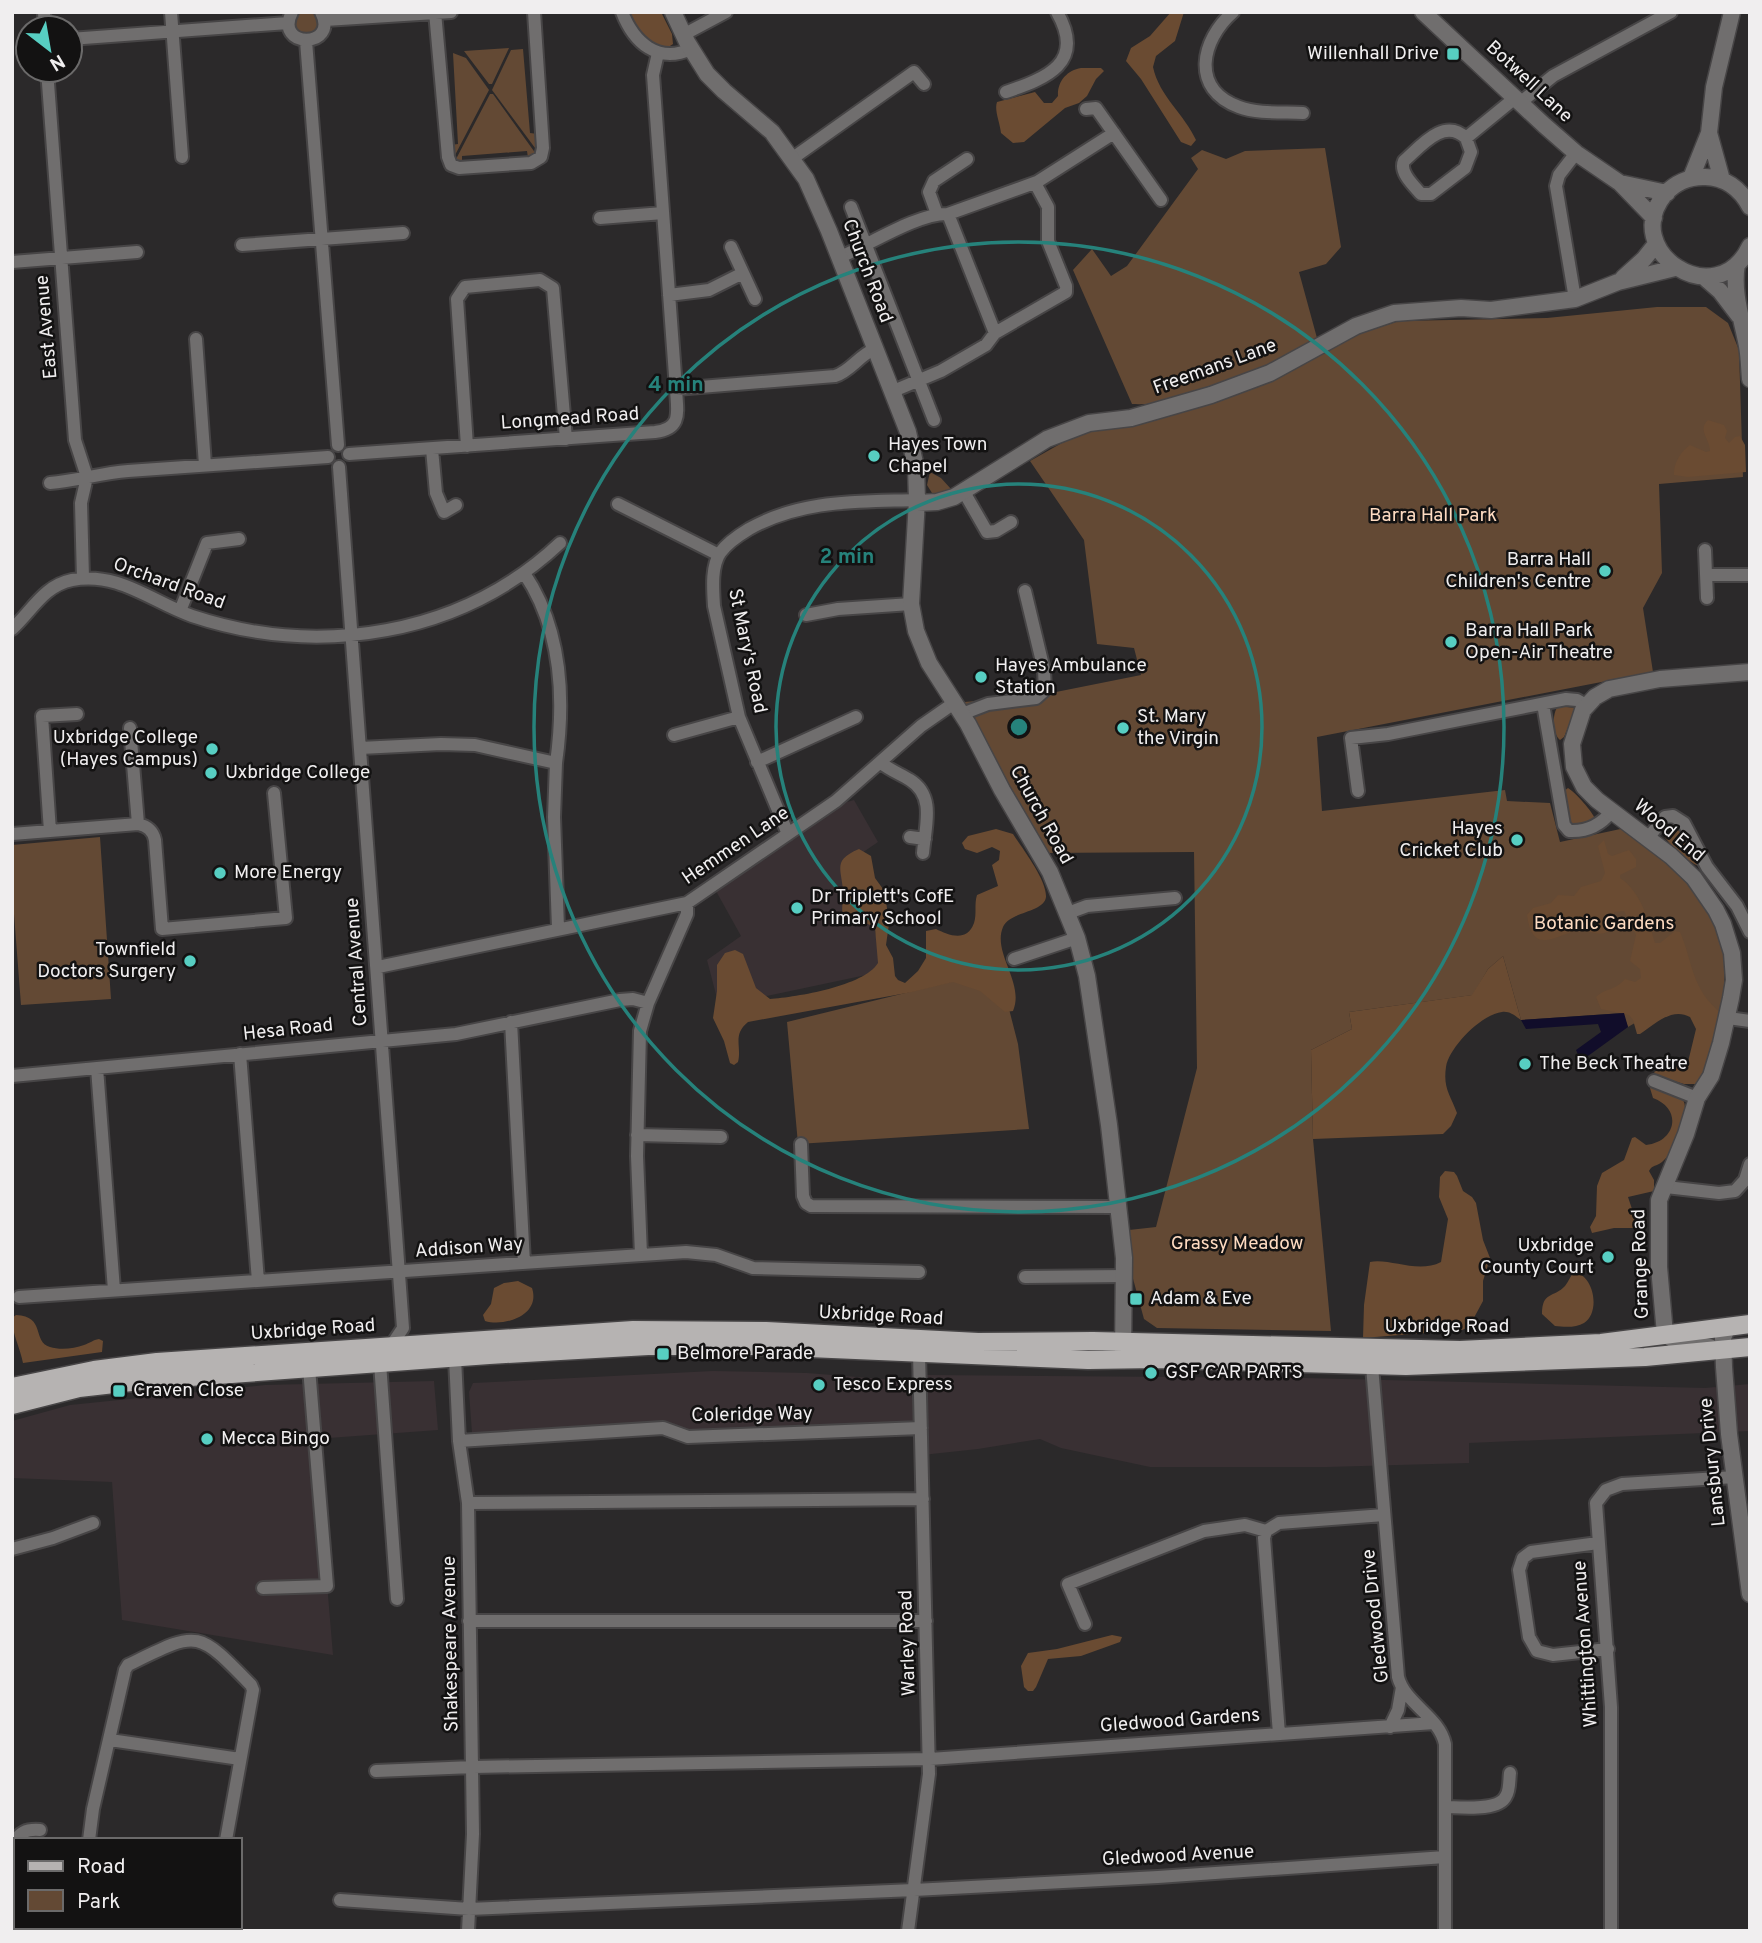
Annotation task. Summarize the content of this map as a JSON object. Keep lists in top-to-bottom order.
{
  "streets": {
    "main road": ["Uxbridge Road"],
    "street": [
      "Botwell Lane",
      "Church Road",
      "East Avenue",
      "Freemans Lane",
      "Longmead Road",
      "Orchard Road",
      "St Mary's Road",
      "Wood End",
      "Hemmen Lane",
      "Central Avenue",
      "Hesa Road",
      "Addison Way",
      "Grange Road",
      "Coleridge Way",
      "Lansbury Drive",
      "Gledwood Drive",
      "Warley Road",
      "Shakespeare Avenue",
      "Whittington Avenue",
      "Gledwood Gardens",
      "Gledwood Avenue"
    ]
  },
  "crossings": [
    ["Botwell Lane", "Freemans Lane"],
    ["Church Road", "Freemans Lane"],
    ["Church Road", "Hemmen Lane"],
    ["Church Road", "Uxbridge Road"],
    ["East Avenue", "Orchard Road"],
    ["Longmead Road", "Central Avenue"],
    ["Orchard Road", "Central Avenue"],
    ["St Mary's Road", "Hemmen Lane"],
    ["Wood End", "Grange Road"],
    ["Hemmen Lane", "Central Avenue"],
    ["Central Avenue", "Hesa Road"],
    ["Central Avenue", "Addison Way"],
    ["Grange Road", "Uxbridge Road"],
    ["Uxbridge Road", "Lansbury Drive"],
    ["Uxbridge Road", "Gledwood Drive"],
    ["Uxbridge Road", "Warley Road"],
    ["Uxbridge Road", "Shakespeare Avenue"],
    ["Coleridge Way", "Warley Road"],
    ["Coleridge Way", "Shakespeare Avenue"],
    ["Lansbury Drive", "Whittington Avenue"],
    ["Gledwood Drive", "Gledwood Gardens"],
    ["Gledwood Drive", "Gledwood Avenue"],
    ["Warley Road", "Gledwood Gardens"],
    ["Warley Road", "Gledwood Avenue"],
    ["Shakespeare Avenue", "Gledwood Gardens"],
    ["Shakespeare Avenue", "Gledwood Avenue"]
  ],
  "parks": ["Barra Hall Park", "Botanic Gardens", "Grassy Meadow"],
  "places": {
    "transit": [
      "Willenhall Drive",
      "Adam & Eve",
      "Belmore Parade",
      "Craven Close"
    ],
    "other": [
      "Hayes Town Chapel",
      "Barra Hall Children's Centre",
      "Barra Hall Park Open-Air Theatre",
      "Hayes Ambulance Station",
      "St. Mary the Virgin",
      "Uxbridge College (Hayes Campus)",
      "Uxbridge College",
      "Hayes Cricket Club",
      "More Energy",
      "Dr Triplett's CofE Primary School",
      "Townfield Doctors Surgery",
      "The Beck Theatre",
      "Uxbridge County Court",
      "GSF CAR PARTS",
      "Tesco Express",
      "Mecca Bingo"
    ]
  },
  "legend": ["Road", "Park"],
  "north": "bottom right",
  "rings": ["4 min", "2 min"]
}
